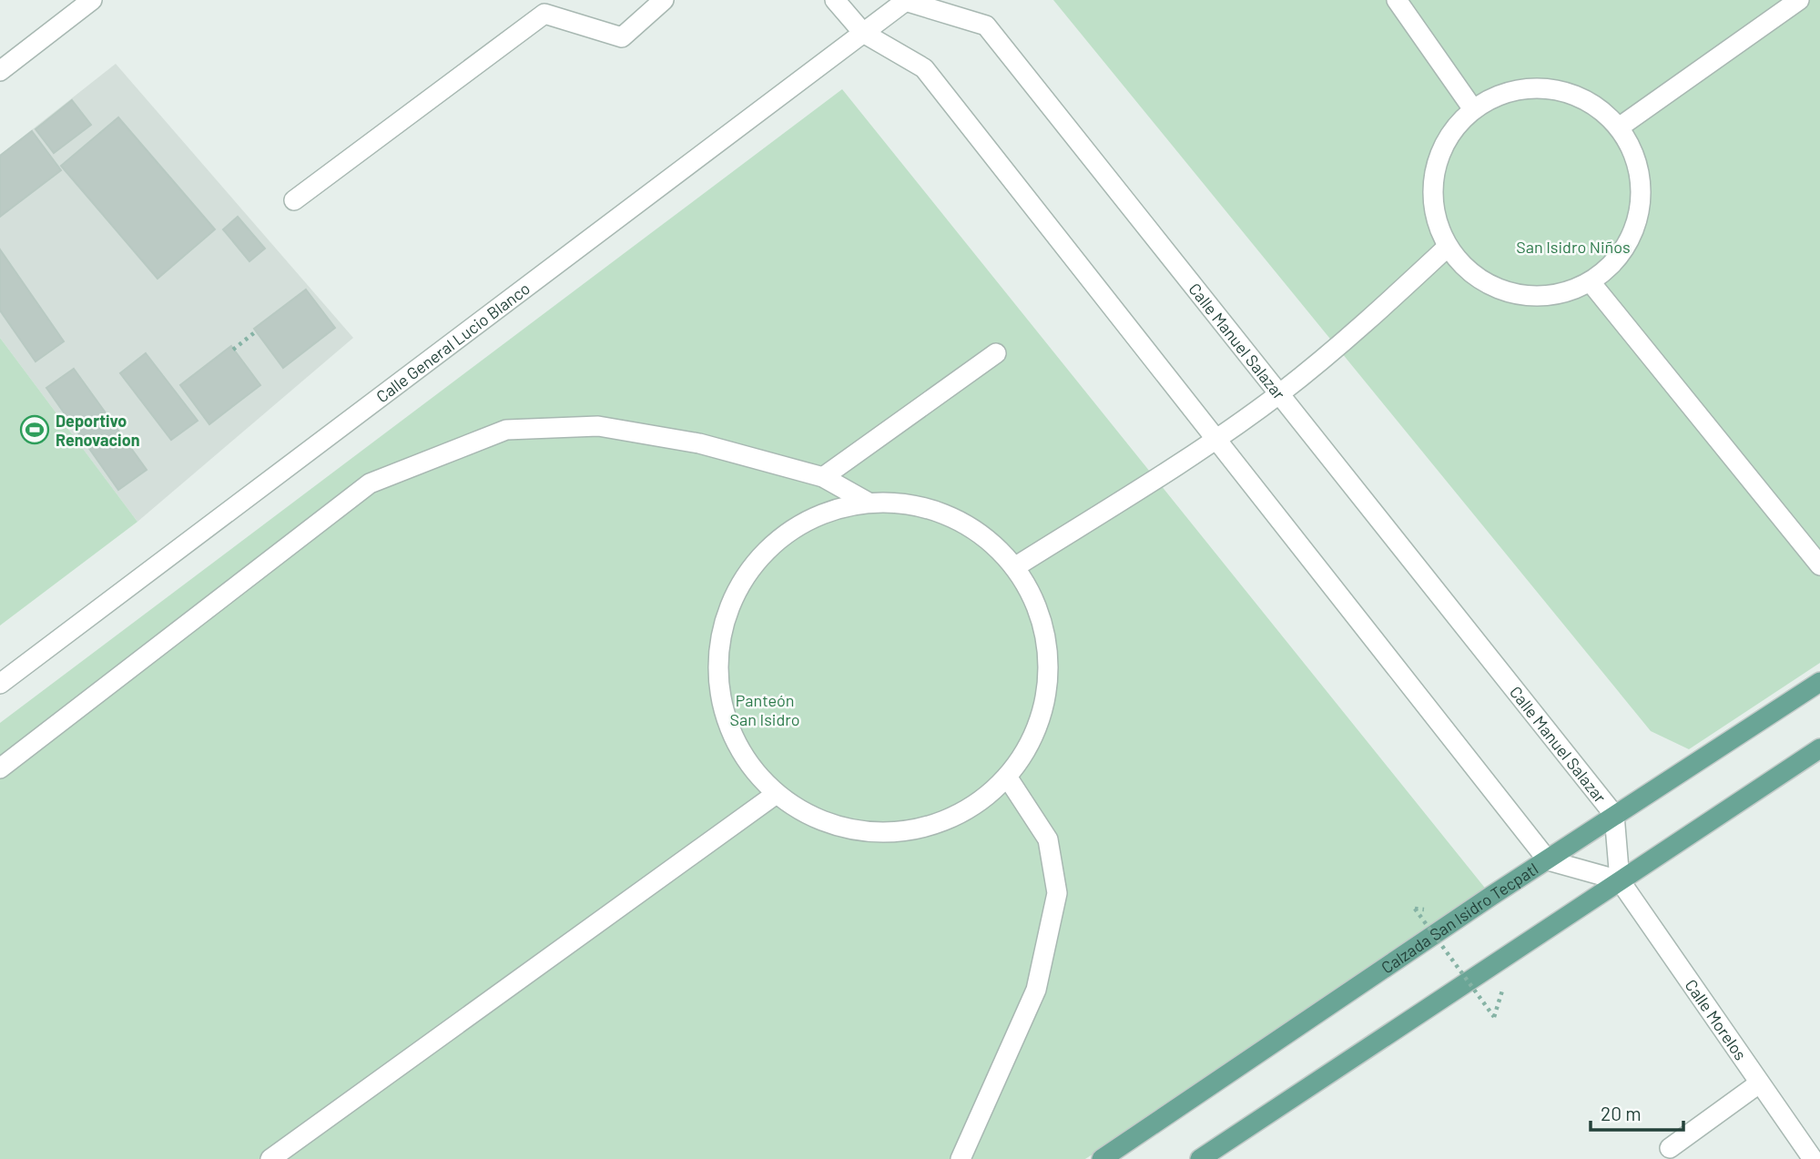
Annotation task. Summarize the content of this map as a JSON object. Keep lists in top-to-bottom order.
{
  "streets": {
    "main road": ["Calzada San Isidro Tecpatl"],
    "street": ["Calle Manuel Salazar", "Calle General Lucio Blanco", "Calle Morelos"]
  },
  "crossings": [
    ["Calle Manuel Salazar", "Calle General Lucio Blanco"],
    ["Calle Manuel Salazar", "Calzada San Isidro Tecpatl"],
    ["Calle Manuel Salazar", "Calle Morelos"]
  ],
  "parks": ["San Isidro Niños", "Panteón San Isidro"],
  "places": {
    "sports": ["Deportivo Renovacion"]
  },
  "scale_bar": "20 m"
}
